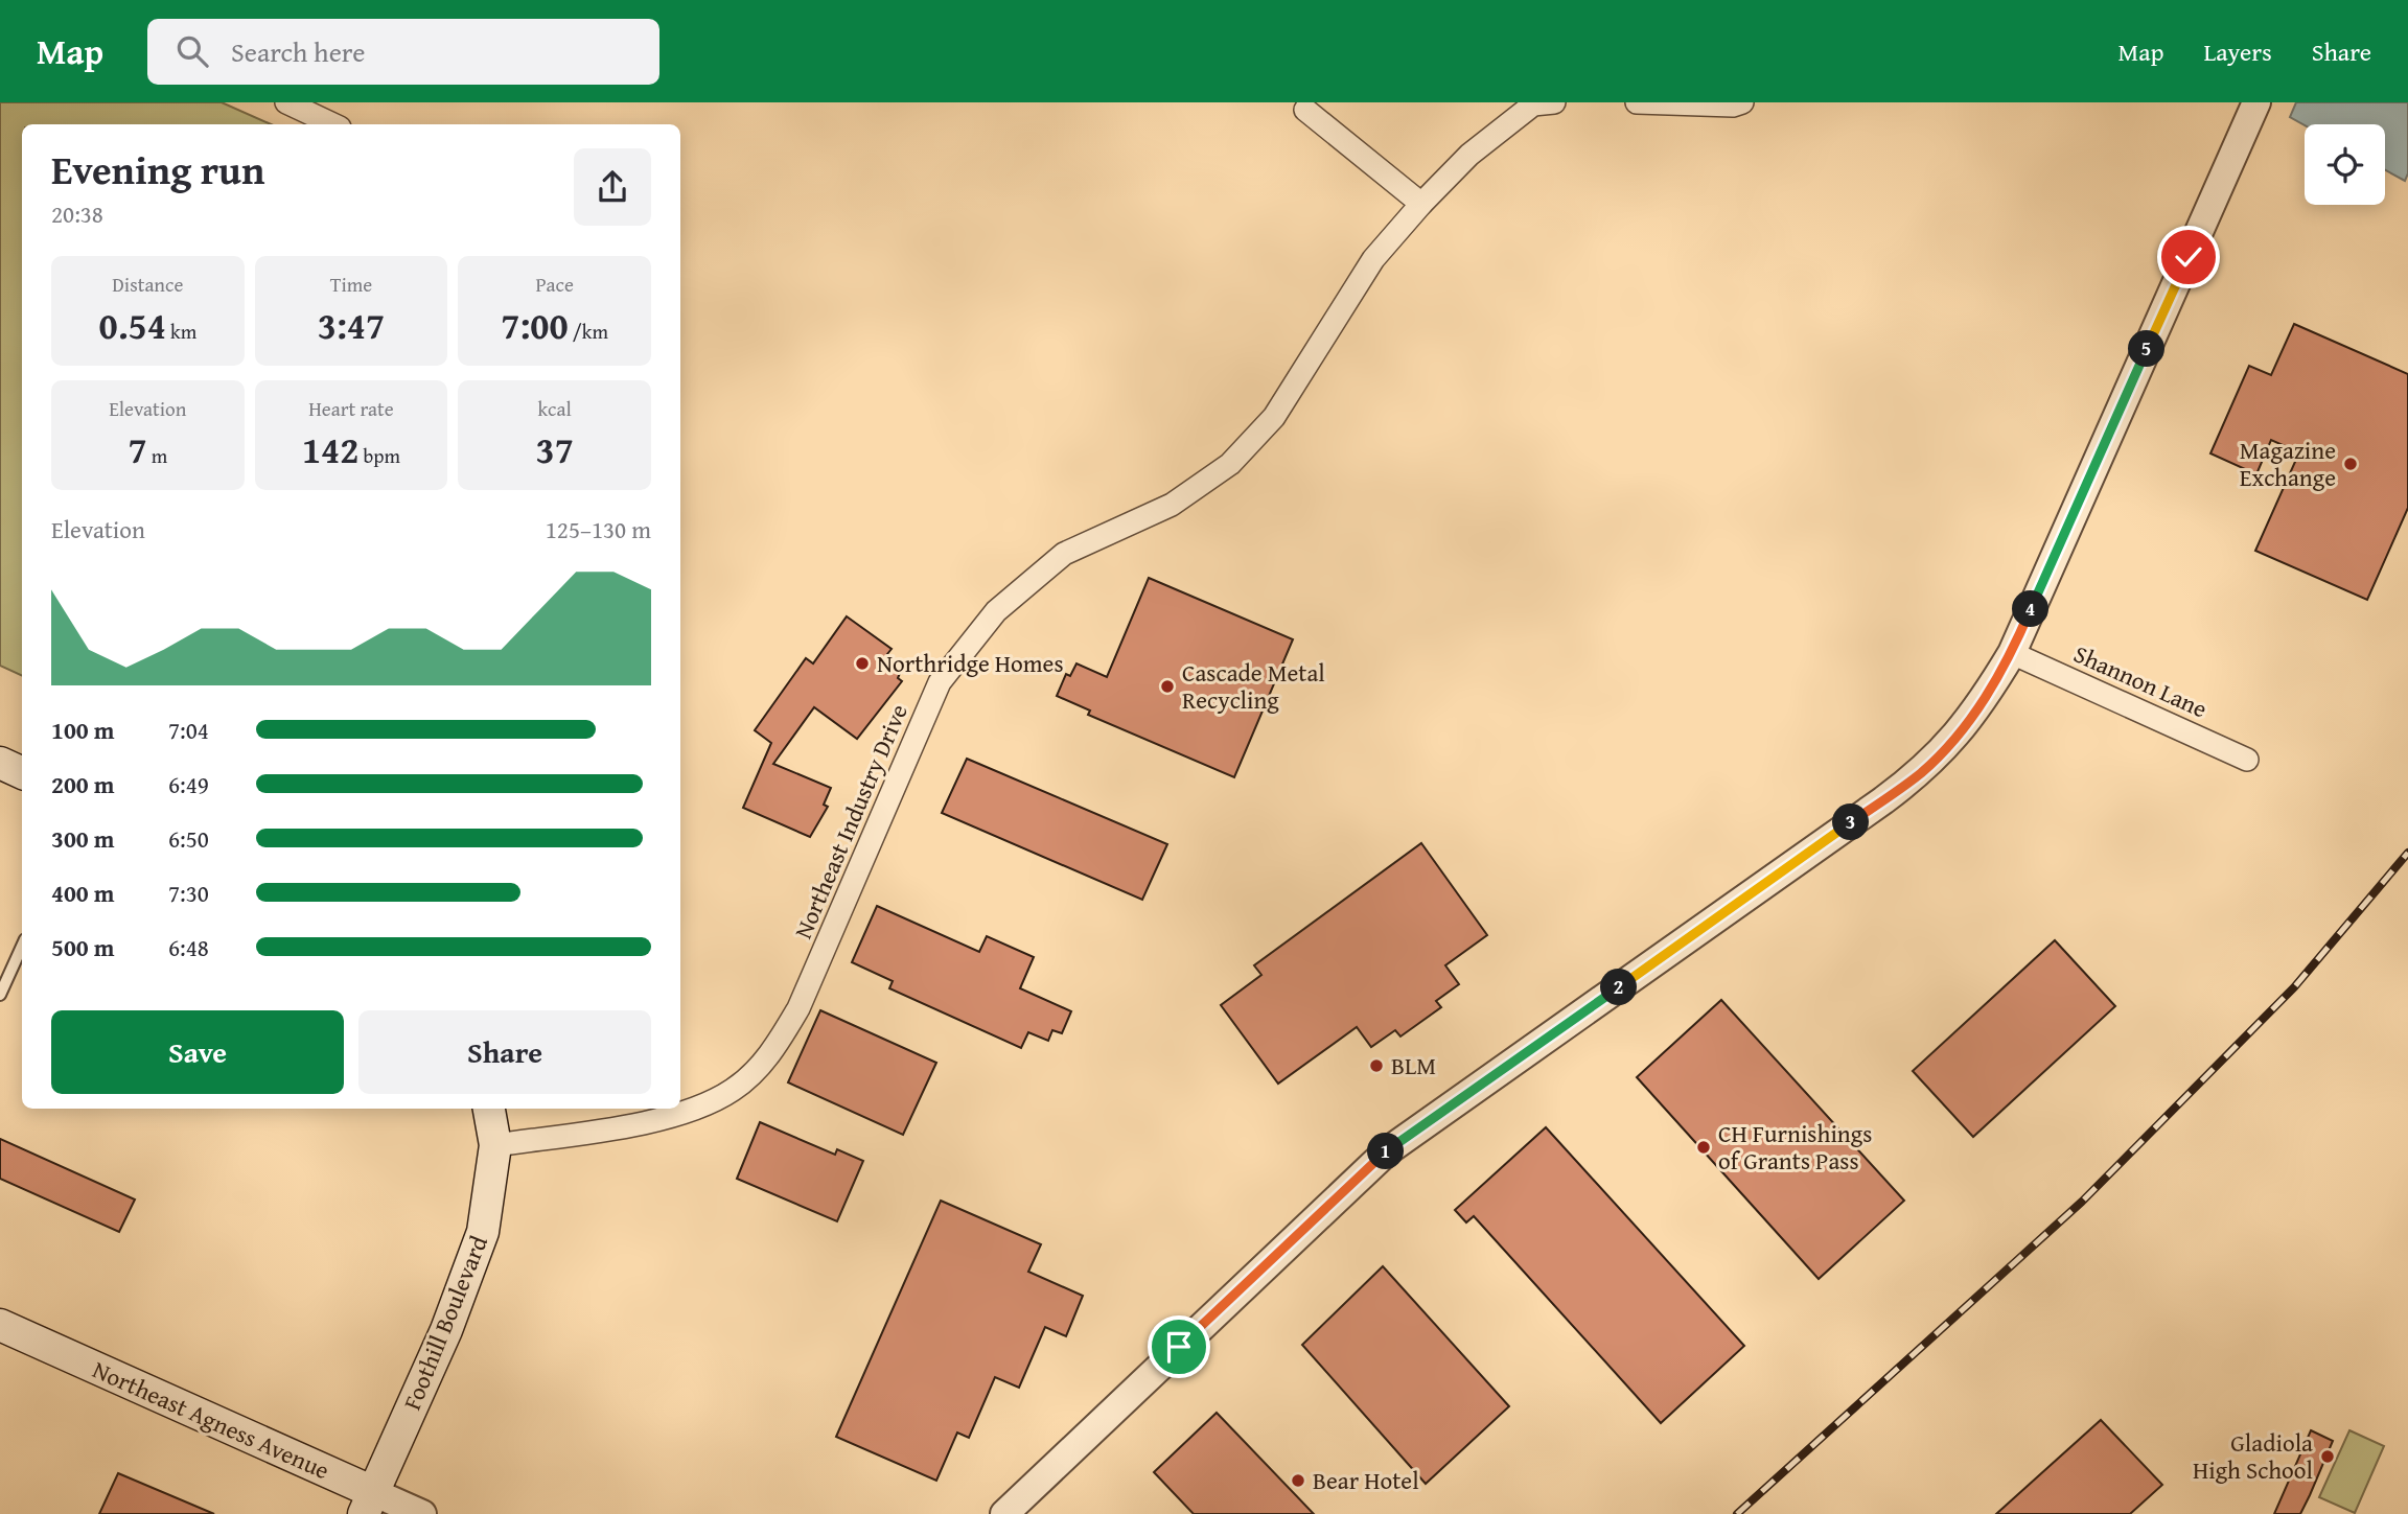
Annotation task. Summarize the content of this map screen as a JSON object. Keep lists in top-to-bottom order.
{
  "streets": {
    "main road": ["Foothill Boulevard", "Northeast Agness Avenue"],
    "street": ["Shannon Lane", "Northeast Industry Drive"]
  },
  "crossings": [
    ["Northeast Industry Drive", "Foothill Boulevard"],
    ["Foothill Boulevard", "Northeast Agness Avenue"]
  ],
  "places": [
    "Magazine Exchange",
    "Northridge Homes",
    "Cascade Metal Recycling",
    "BLM",
    "CH Furnishings of Grants Pass",
    "Gladiola High School",
    "Bear Hotel"
  ],
  "page": {
    "header": "Map",
    "search": "Search here",
    "nav": ["Map", "Layers", "Share"],
    "heading": ["Evening run", "20:38"],
    "stats": [
      ["Distance", "0.54 km"],
      ["Time", "3:47"],
      ["Pace", "7:00 /km"],
      ["Elevation", "7 m"],
      ["Heart rate", "142 bpm"],
      ["kcal", "37"]
    ],
    "pins": [
      "5",
      "4",
      "3",
      "2",
      "1"
    ],
    "chart": ["Elevation", "125–130 m"],
    "list": [
      {
        "name": "100 m",
        "note": "7:04"
      },
      {
        "name": "200 m",
        "note": "6:49"
      },
      {
        "name": "300 m",
        "note": "6:50"
      },
      {
        "name": "400 m",
        "note": "7:30"
      },
      {
        "name": "500 m",
        "note": "6:48"
      }
    ],
    "buttons": ["Save", "Share"]
  }
}
